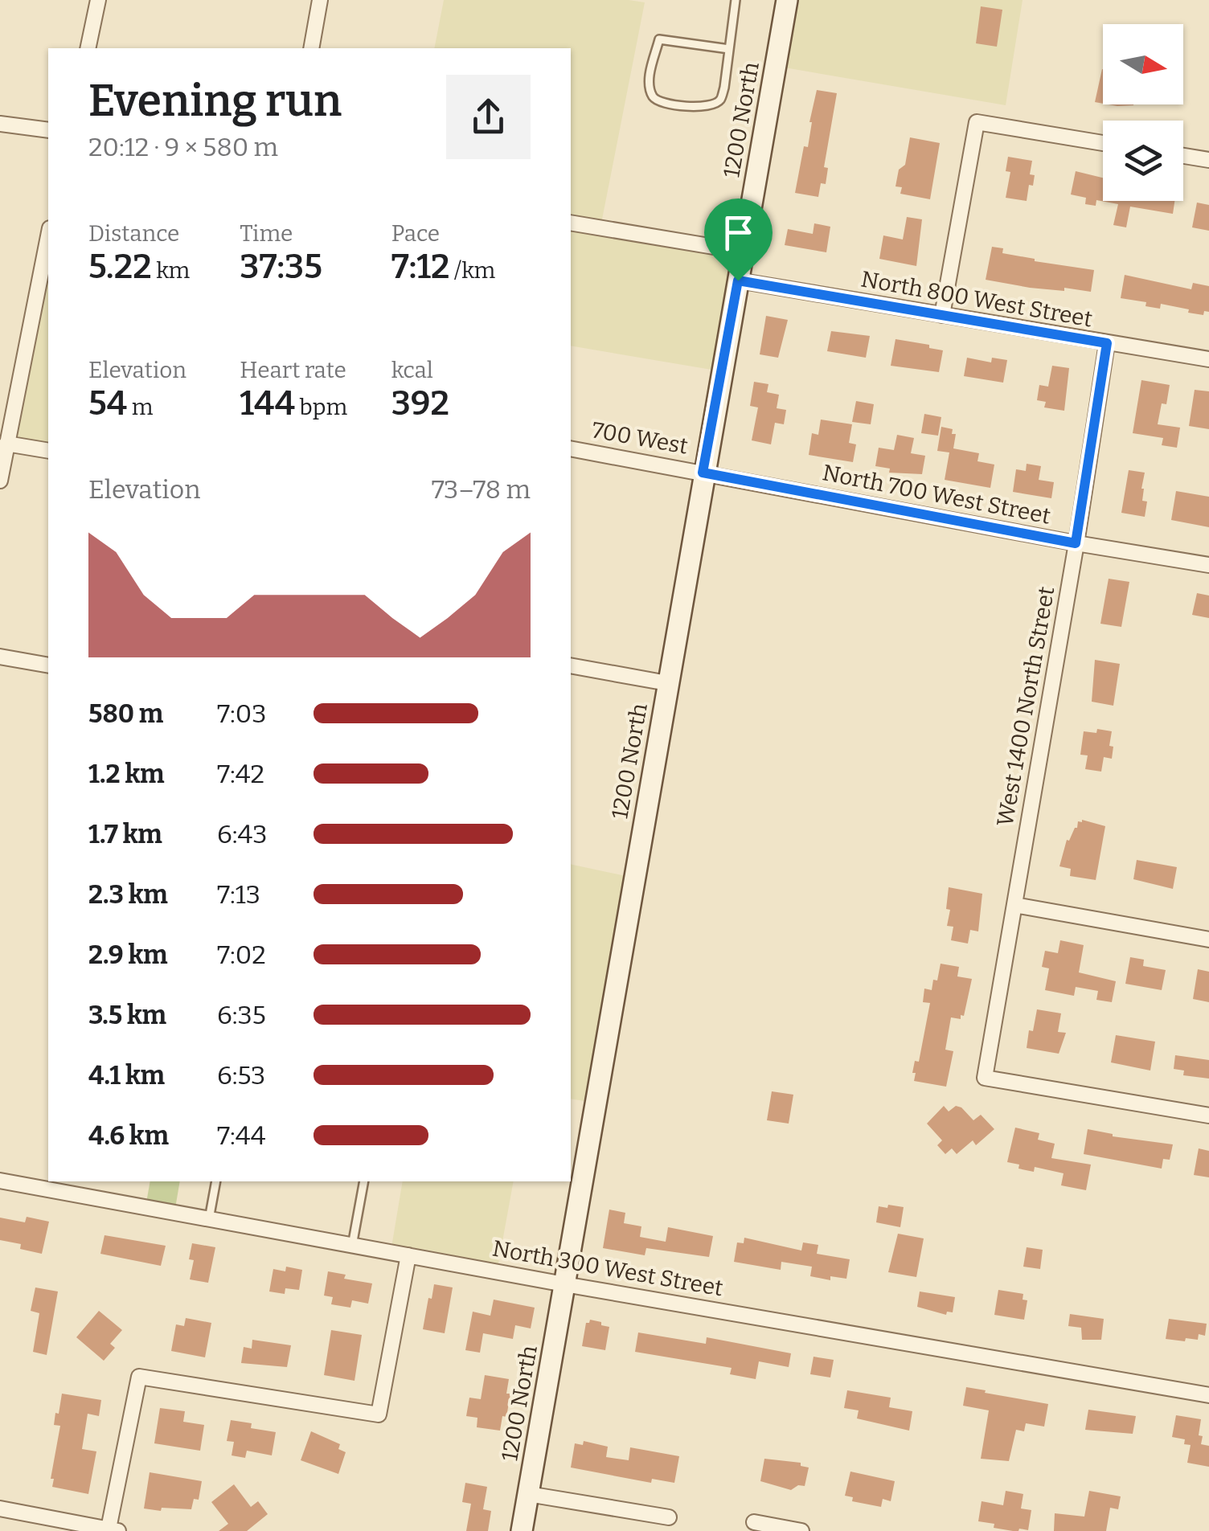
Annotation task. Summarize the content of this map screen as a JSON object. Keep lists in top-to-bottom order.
{
  "streets": {
    "street": [
      "1200 North",
      "North 800 West Street",
      "700 West",
      "North 700 West Street",
      "West 1400 North Street",
      "North 300 West Street"
    ]
  },
  "crossings": [
    ["1200 North", "North 800 West Street"],
    ["1200 North", "700 West"],
    ["1200 North", "North 700 West Street"],
    ["1200 North", "North 300 West Street"],
    ["North 800 West Street", "West 1400 North Street"],
    ["700 West", "North 700 West Street"],
    ["North 700 West Street", "West 1400 North Street"]
  ],
  "north": "right",
  "page": {
    "heading": ["Evening run", "20:12 · 9 × 580 m"],
    "stats": [
      ["Distance", "5.22 km"],
      ["Time", "37:35"],
      ["Pace", "7:12 /km"],
      ["Elevation", "54 m"],
      ["Heart rate", "144 bpm"],
      ["kcal", "392"]
    ],
    "chart": ["Elevation", "73–78 m"],
    "list": [
      {
        "name": "580 m",
        "note": "7:03"
      },
      {
        "name": "1.2 km",
        "note": "7:42"
      },
      {
        "name": "1.7 km",
        "note": "6:43"
      },
      {
        "name": "2.3 km",
        "note": "7:13"
      },
      {
        "name": "2.9 km",
        "note": "7:02"
      },
      {
        "name": "3.5 km",
        "note": "6:35"
      },
      {
        "name": "4.1 km",
        "note": "6:53"
      },
      {
        "name": "4.6 km",
        "note": "7:44"
      }
    ]
  }
}
